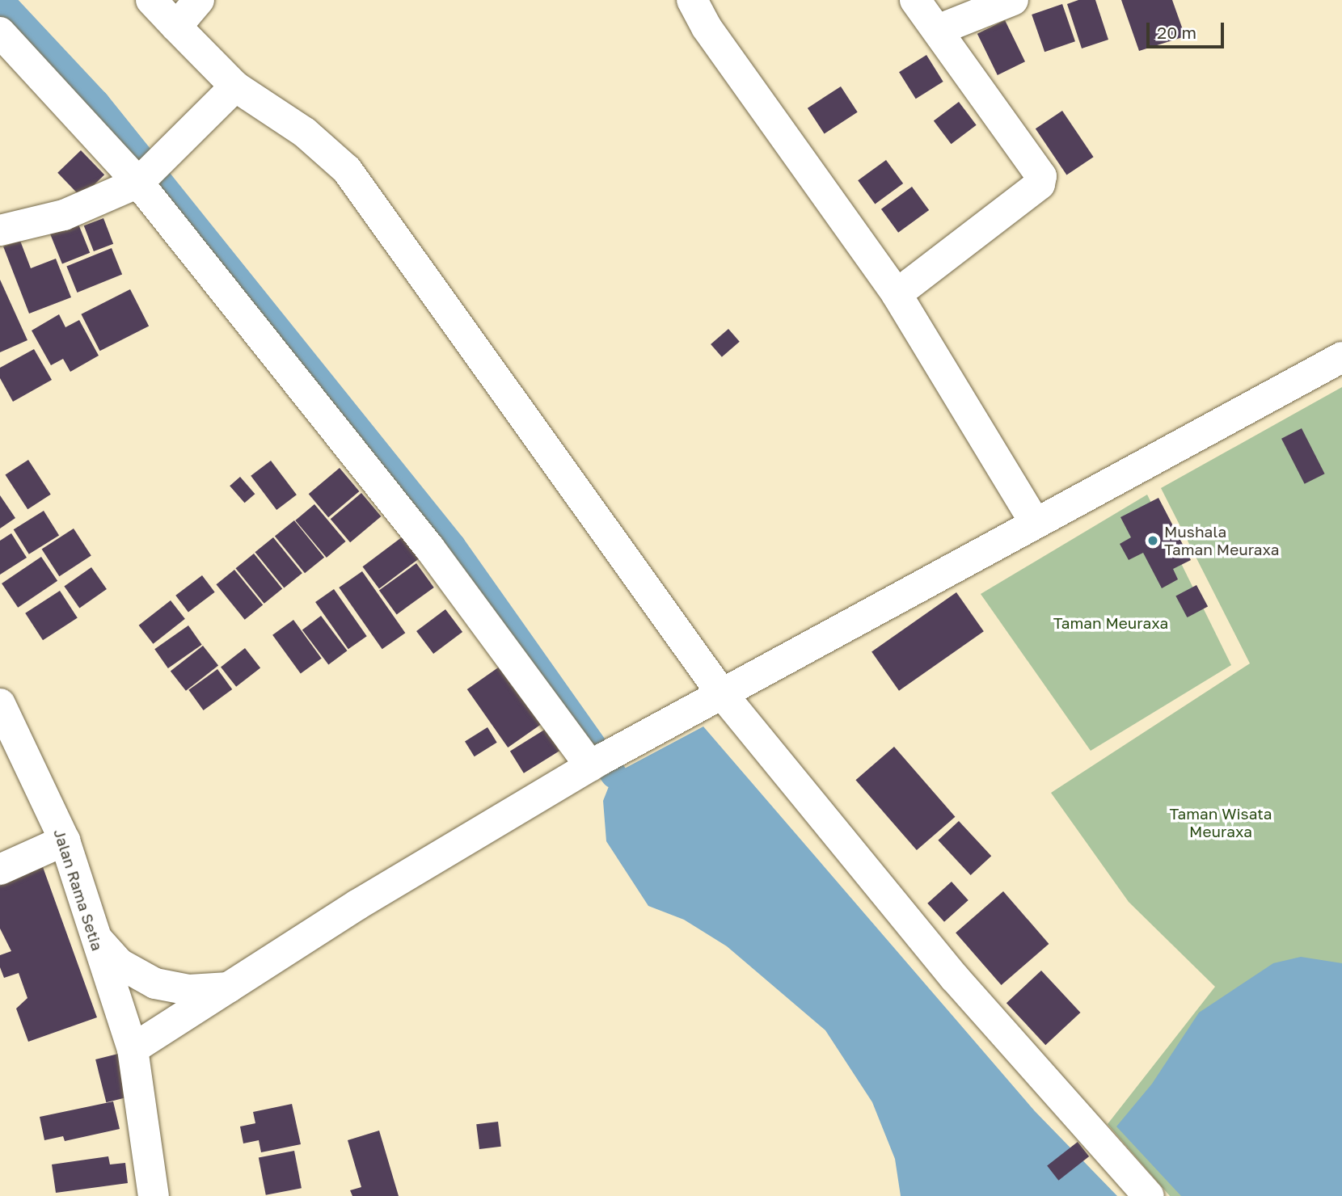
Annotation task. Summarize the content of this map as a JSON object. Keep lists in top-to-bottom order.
{
  "streets": {
    "street": ["Jalan Rama Setia"]
  },
  "parks": ["Taman Meuraxa", "Taman Wisata Meuraxa"],
  "places": ["Mushala Taman Meuraxa"],
  "scale_bar": "20 m"
}
